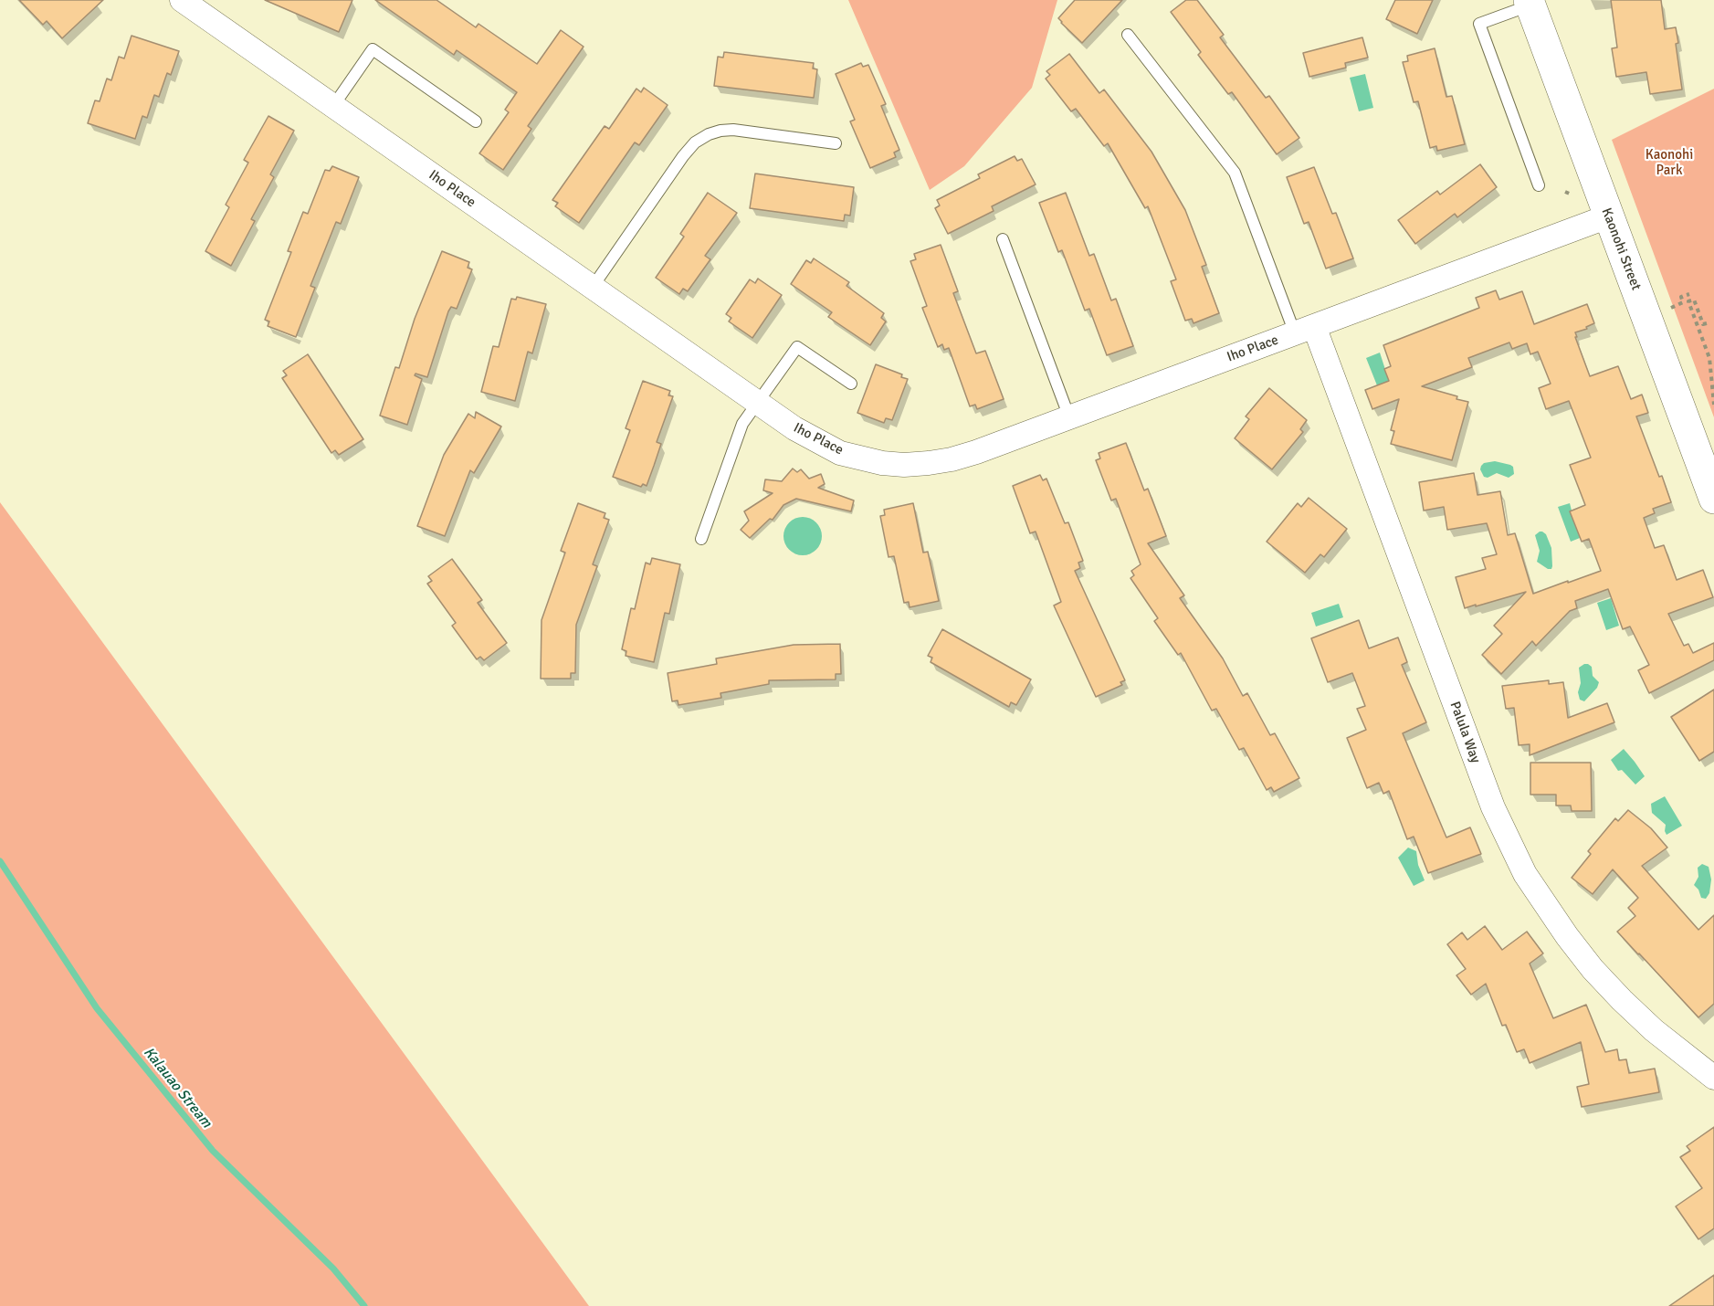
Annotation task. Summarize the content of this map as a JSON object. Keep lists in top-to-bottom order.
{
  "streets": {
    "street": ["Iho Place", "Kaonohi Street", "Palula Way"]
  },
  "crossings": [
    ["Iho Place", "Kaonohi Street"],
    ["Iho Place", "Palula Way"]
  ],
  "water": ["Kalauao Stream"],
  "parks": ["Kaonohi Park"]
}
